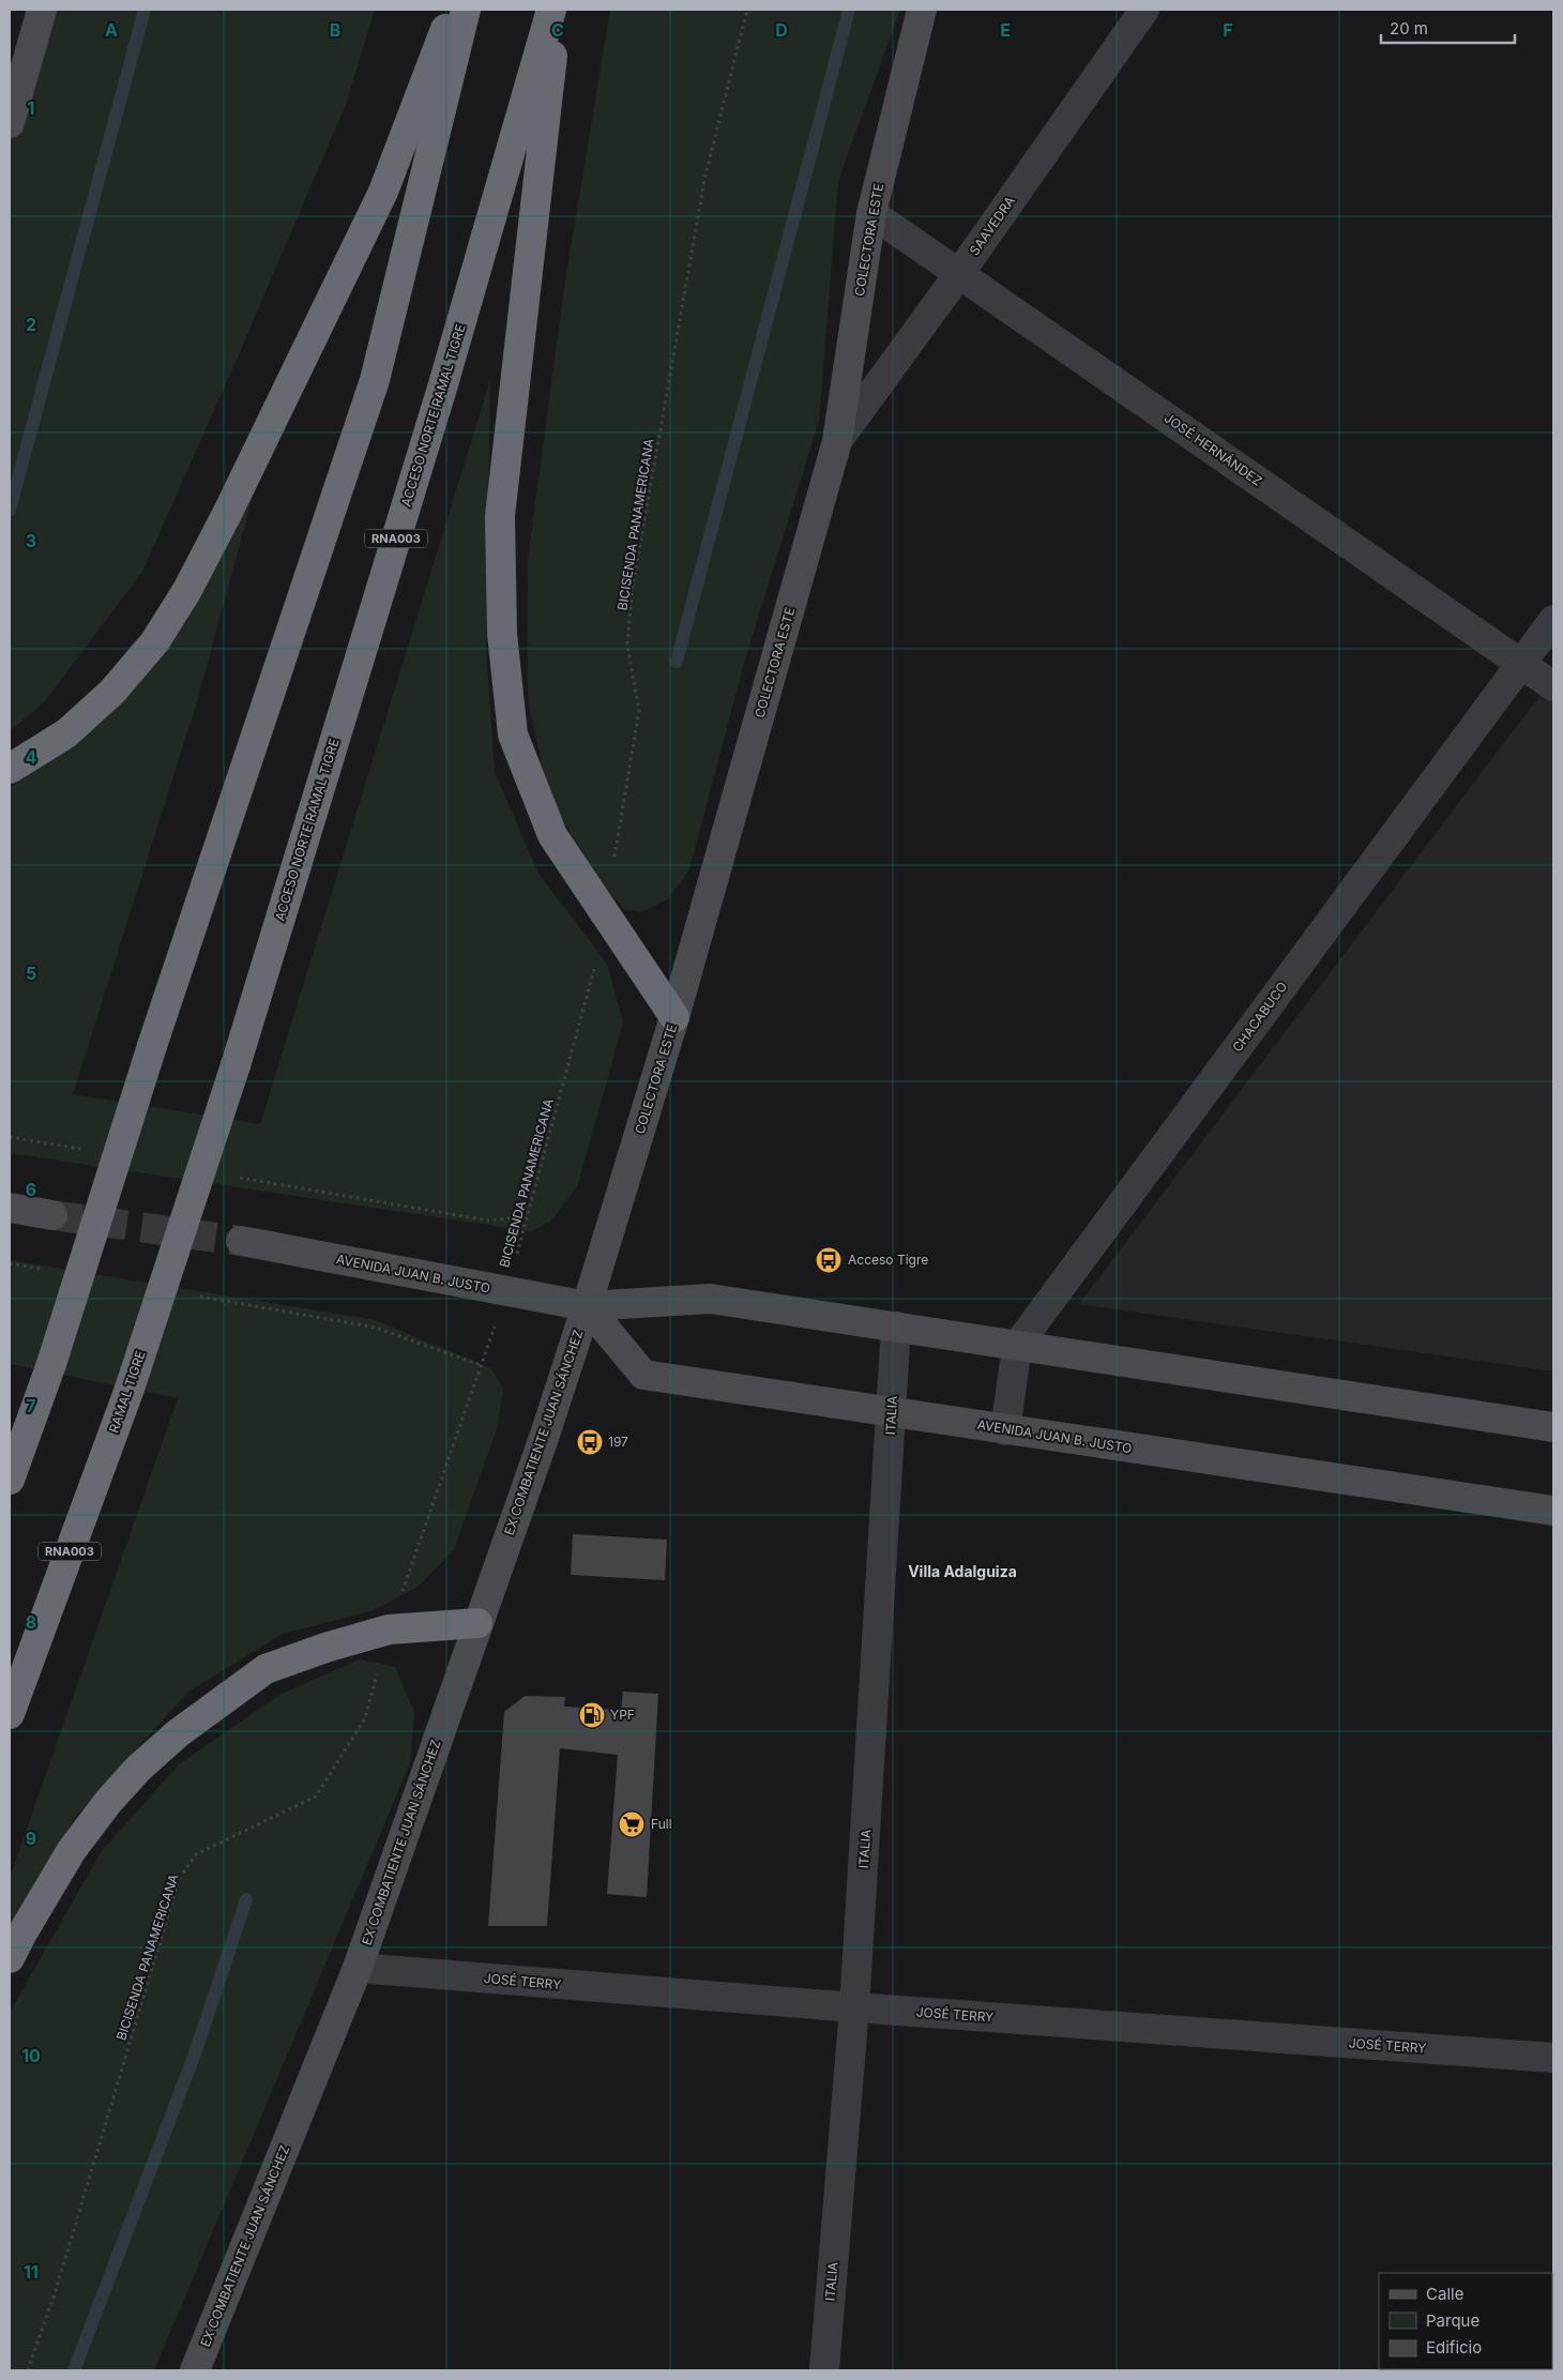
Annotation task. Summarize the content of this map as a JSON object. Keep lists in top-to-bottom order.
{
  "streets": {
    "highway": ["ACCESO NORTE RAMAL TIGRE", "RNA003", "RAMAL TIGRE"],
    "street": [
      "SAAVEDRA",
      "COLECTORA ESTE",
      "JOSÉ HERNÁNDEZ",
      "CHACABUCO",
      "AVENIDA JUAN B. JUSTO",
      "ITALIA",
      "EX COMBATIENTE JUAN SÁNCHEZ",
      "JOSÉ TERRY"
    ],
    "path": ["BICISENDA PANAMERICANA"]
  },
  "crossings": [
    ["SAAVEDRA", "COLECTORA ESTE"],
    ["SAAVEDRA", "JOSÉ HERNÁNDEZ"],
    ["COLECTORA ESTE", "JOSÉ HERNÁNDEZ"],
    ["COLECTORA ESTE", "AVENIDA JUAN B. JUSTO"],
    ["COLECTORA ESTE", "EX COMBATIENTE JUAN SÁNCHEZ"],
    ["ACCESO NORTE RAMAL TIGRE", "RAMAL TIGRE"],
    ["JOSÉ HERNÁNDEZ", "CHACABUCO"],
    ["BICISENDA PANAMERICANA", "AVENIDA JUAN B. JUSTO"],
    ["CHACABUCO", "AVENIDA JUAN B. JUSTO"],
    ["AVENIDA JUAN B. JUSTO", "ITALIA"],
    ["AVENIDA JUAN B. JUSTO", "EX COMBATIENTE JUAN SÁNCHEZ"],
    ["ITALIA", "JOSÉ TERRY"],
    ["EX COMBATIENTE JUAN SÁNCHEZ", "JOSÉ TERRY"]
  ],
  "districts": ["Villa Adalguiza"],
  "places": {
    "bus stop": ["Acceso Tigre", "197"],
    "fuel station": ["YPF"],
    "supermarket": ["Full"]
  },
  "legend": ["Calle", "Parque", "Edificio"],
  "scale_bar": "20 m",
  "grid": {
    "columns": [
      "A",
      "B",
      "C",
      "D",
      "E",
      "F"
    ],
    "rows": [
      "1",
      "2",
      "3",
      "4",
      "5",
      "6",
      "7",
      "8",
      "9",
      "10",
      "11"
    ]
  }
}
